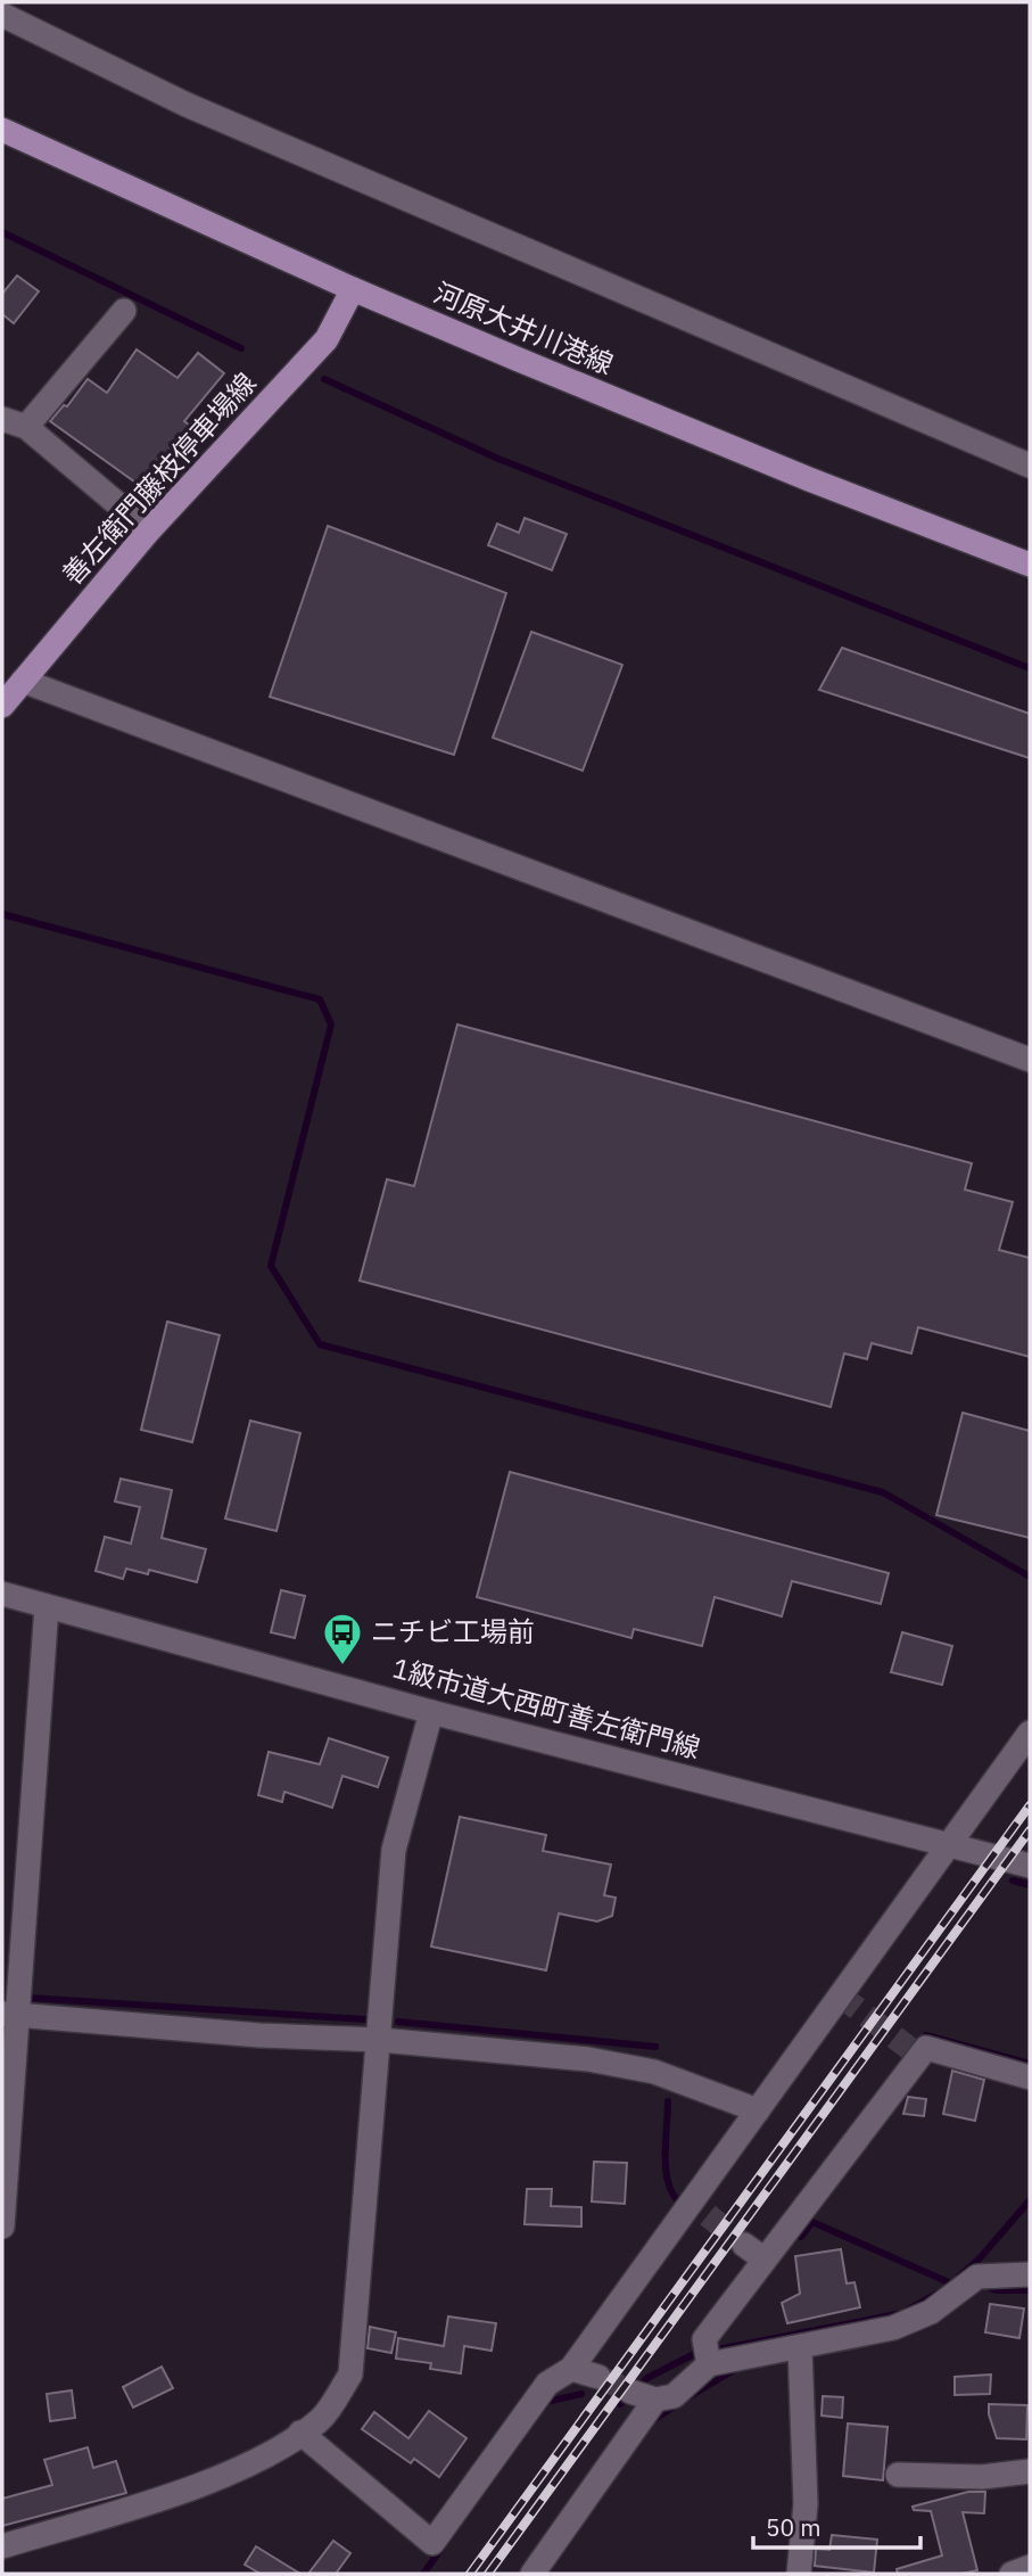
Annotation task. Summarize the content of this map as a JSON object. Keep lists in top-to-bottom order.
{
  "streets": {
    "main road": ["河原大井川港線", "善左衛門藤枝停車場線"],
    "street": ["1級市道大西町善左衛門線"]
  },
  "crossings": [
    ["河原大井川港線", "善左衛門藤枝停車場線"]
  ],
  "places": {
    "bus stop": ["ニチビ工場前"]
  },
  "scale_bar": "50 m"
}
